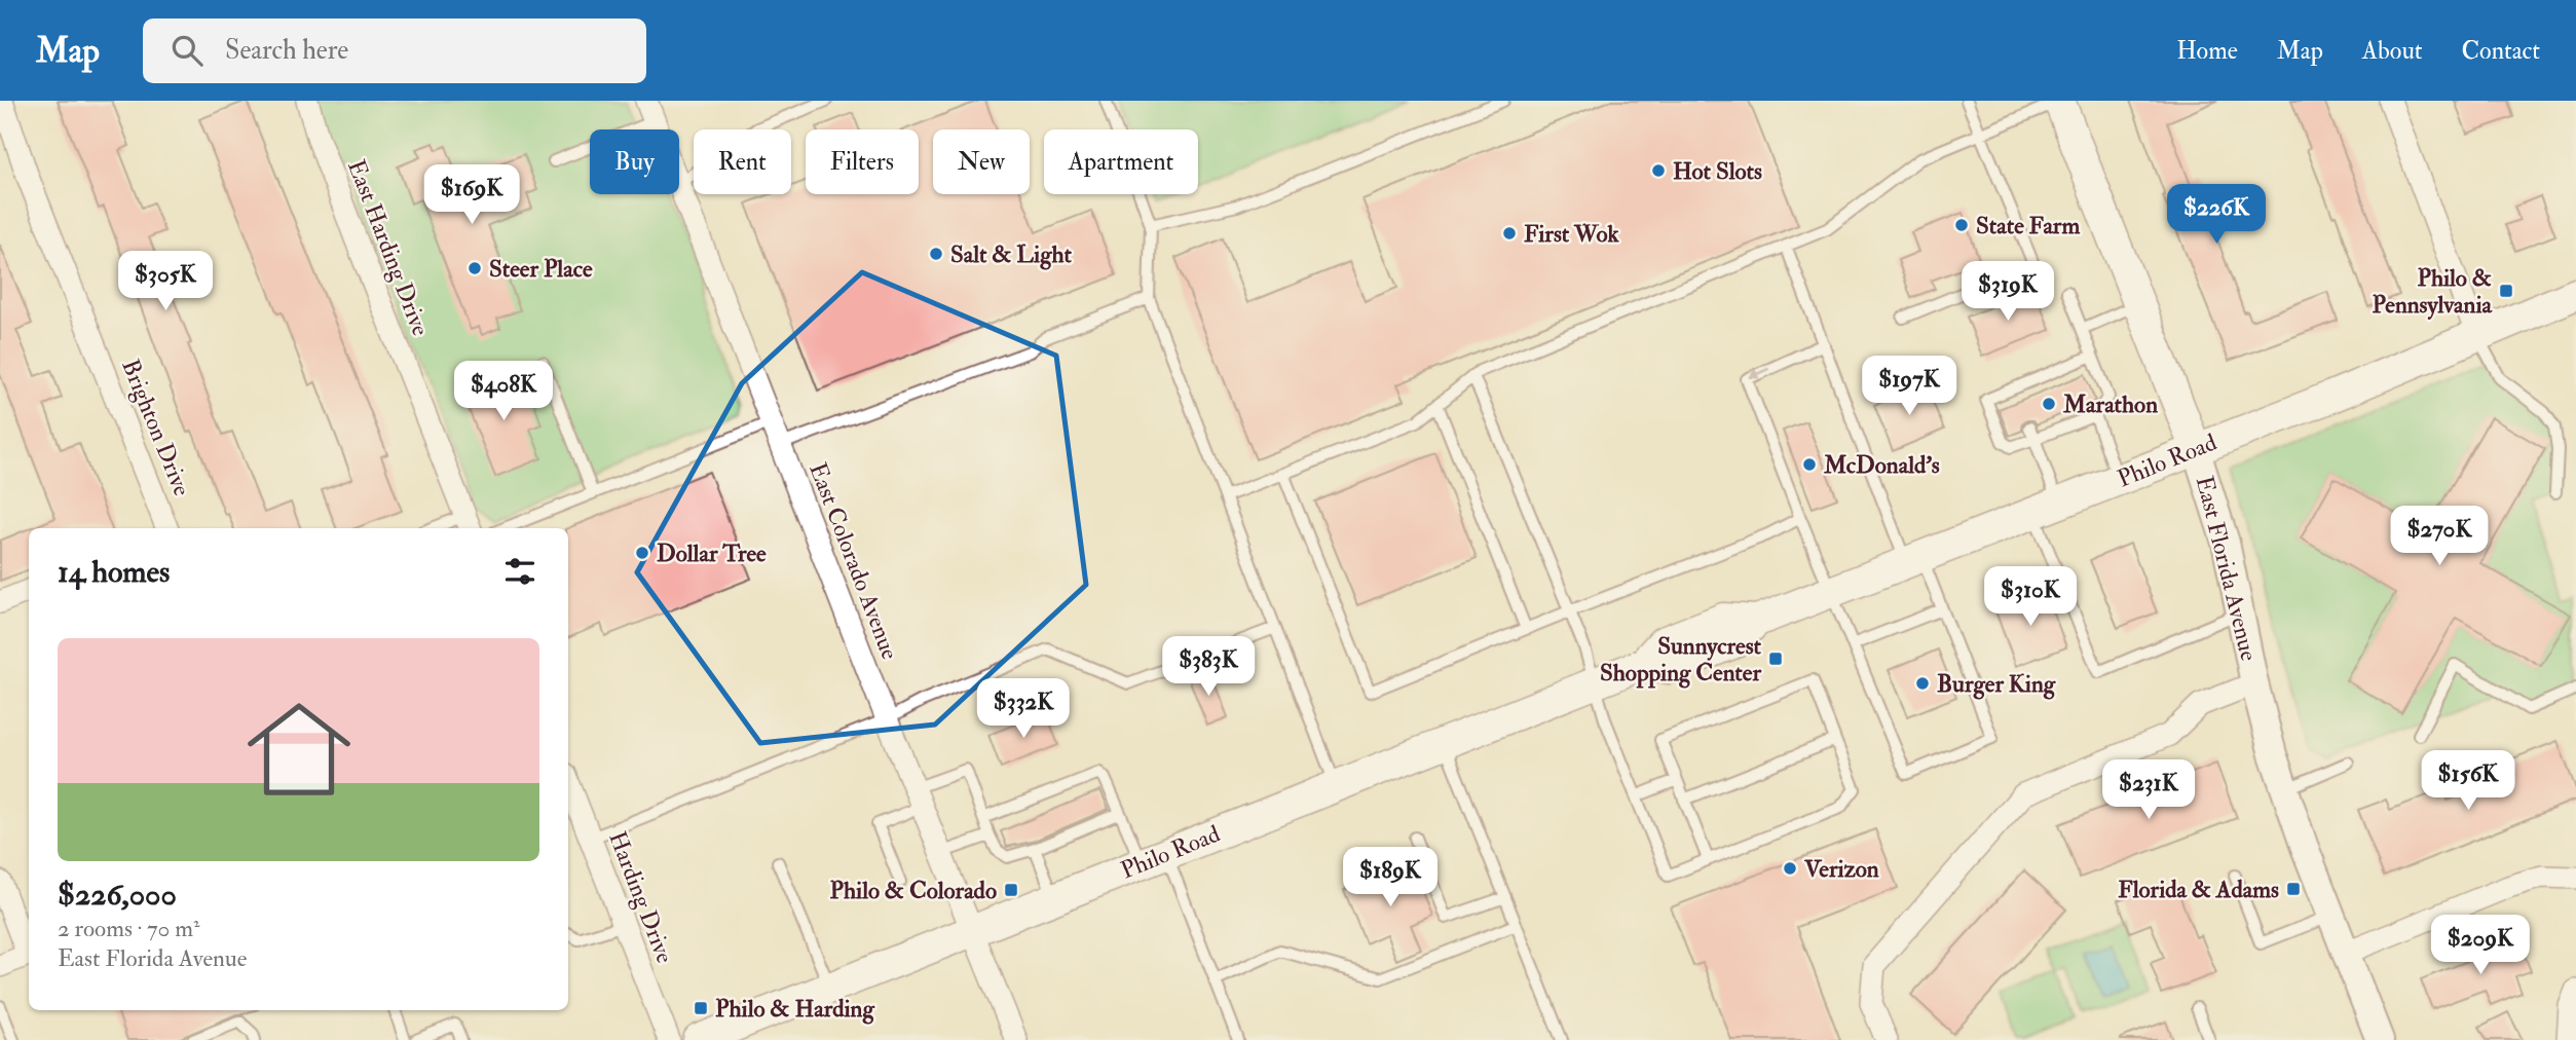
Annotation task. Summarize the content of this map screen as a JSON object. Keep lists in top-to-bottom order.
{
  "streets": {
    "main road": ["Philo Road", "East Florida Avenue"],
    "street": [
      "East Harding Drive",
      "Brighton Drive",
      "East Colorado Avenue",
      "Harding Drive"
    ]
  },
  "crossings": [
    ["Philo Road", "East Colorado Avenue"],
    ["Philo Road", "East Florida Avenue"]
  ],
  "places": {
    "other": [
      "Hot Slots",
      "State Farm",
      "First Wok",
      "Salt & Light",
      "Steer Place",
      "Marathon",
      "McDonald's",
      "Dollar Tree",
      "Burger King",
      "Verizon"
    ],
    "transit": [
      "Philo & Pennsylvania",
      "Sunnycrest Shopping Center",
      "Florida & Adams",
      "Philo & Colorado",
      "Philo & Harding"
    ]
  },
  "page": {
    "header": "Map",
    "search": "Search here",
    "nav": [
      "Home",
      "Map",
      "About",
      "Contact"
    ],
    "chip": [
      "Buy",
      "Rent",
      "Filters",
      "New",
      "Apartment"
    ],
    "price": [
      "$169K",
      "$226K",
      "$305K",
      "$319K",
      "$197K",
      "$408K",
      "$270K",
      "$310K",
      "$383K",
      "$332K",
      "$156K",
      "$231K",
      "$189K",
      "$209K"
    ],
    "heading": "14 homes",
    "list": [
      {
        "name": "$226,000",
        "note": "2 rooms · 70 m² · East Florida Avenue"
      }
    ]
  }
}
